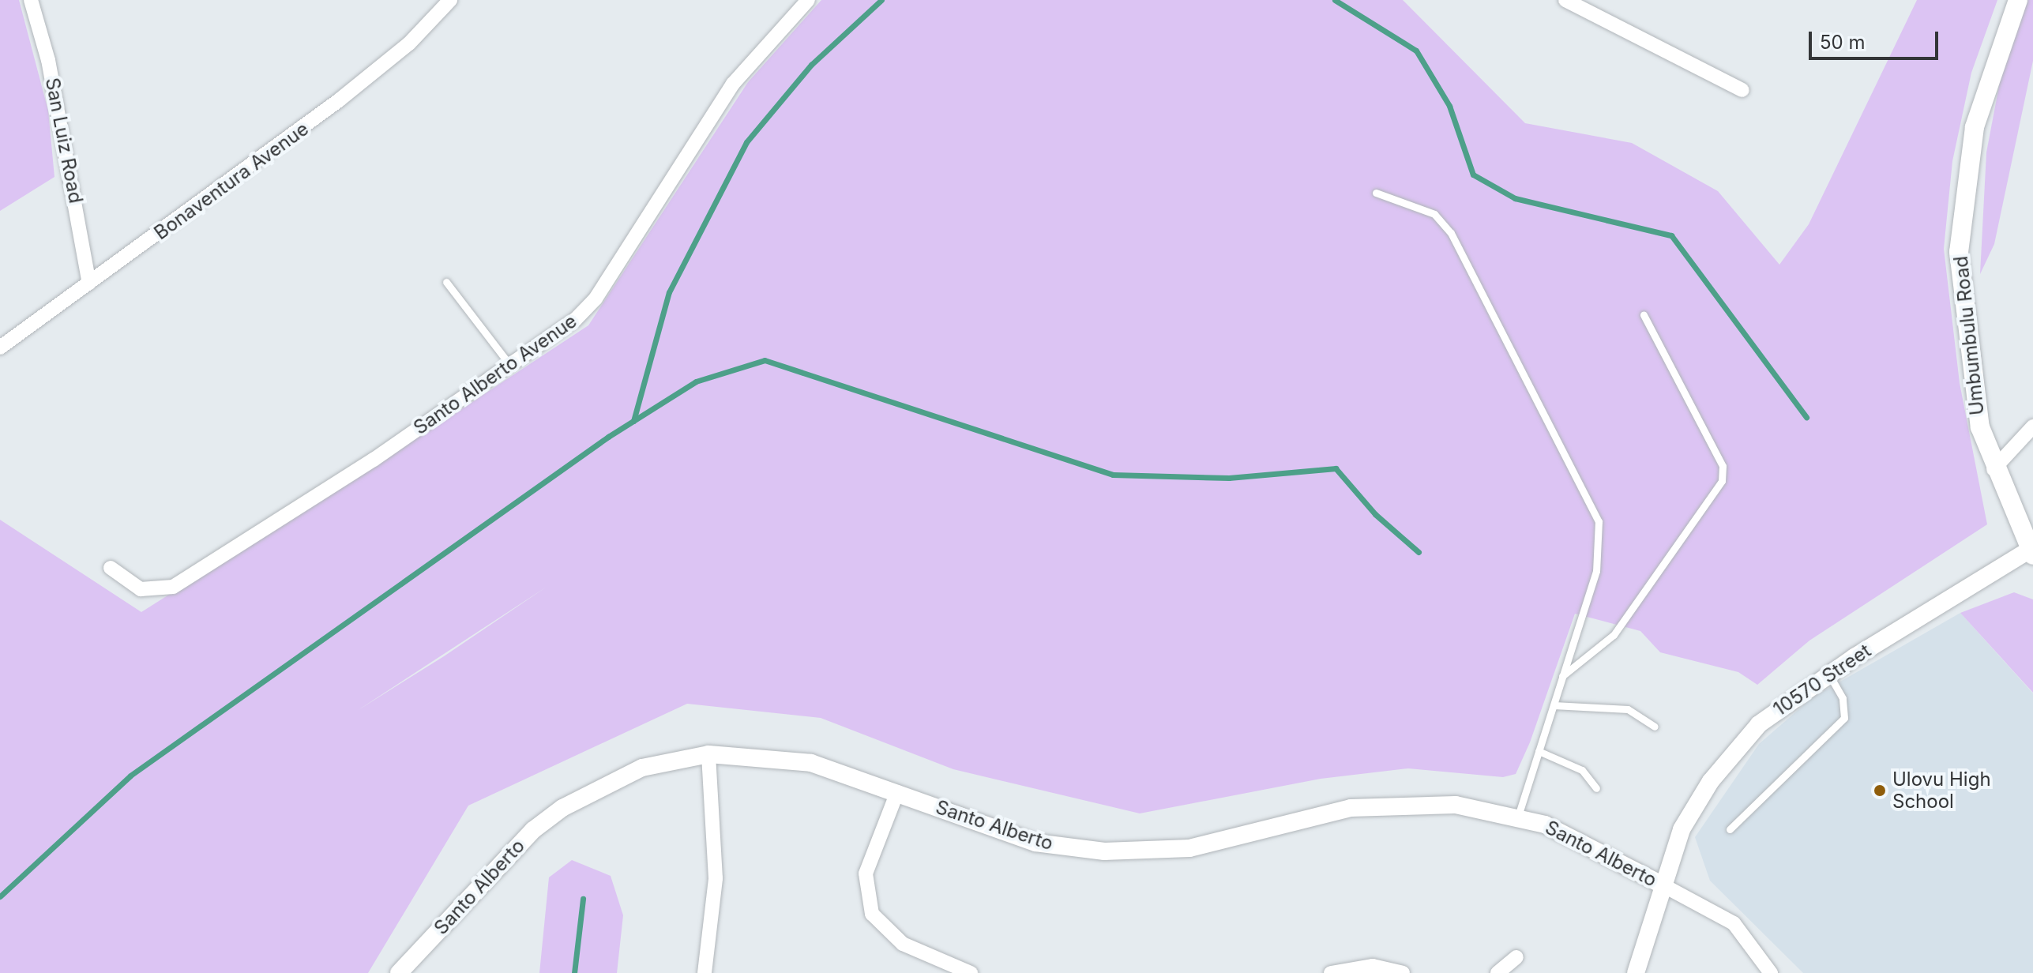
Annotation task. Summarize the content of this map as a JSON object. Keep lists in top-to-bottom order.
{
  "streets": {
    "main road": ["Umbumbulu Road"],
    "street": [
      "San Luiz Road",
      "Bonaventura Avenue",
      "Santo Alberto Avenue",
      "10570 Street",
      "Santo Alberto"
    ]
  },
  "crossings": [
    ["San Luiz Road", "Bonaventura Avenue"],
    ["Umbumbulu Road", "10570 Street"],
    ["10570 Street", "Santo Alberto"]
  ],
  "places": ["Ulovu High School"],
  "scale_bar": "50 m"
}
